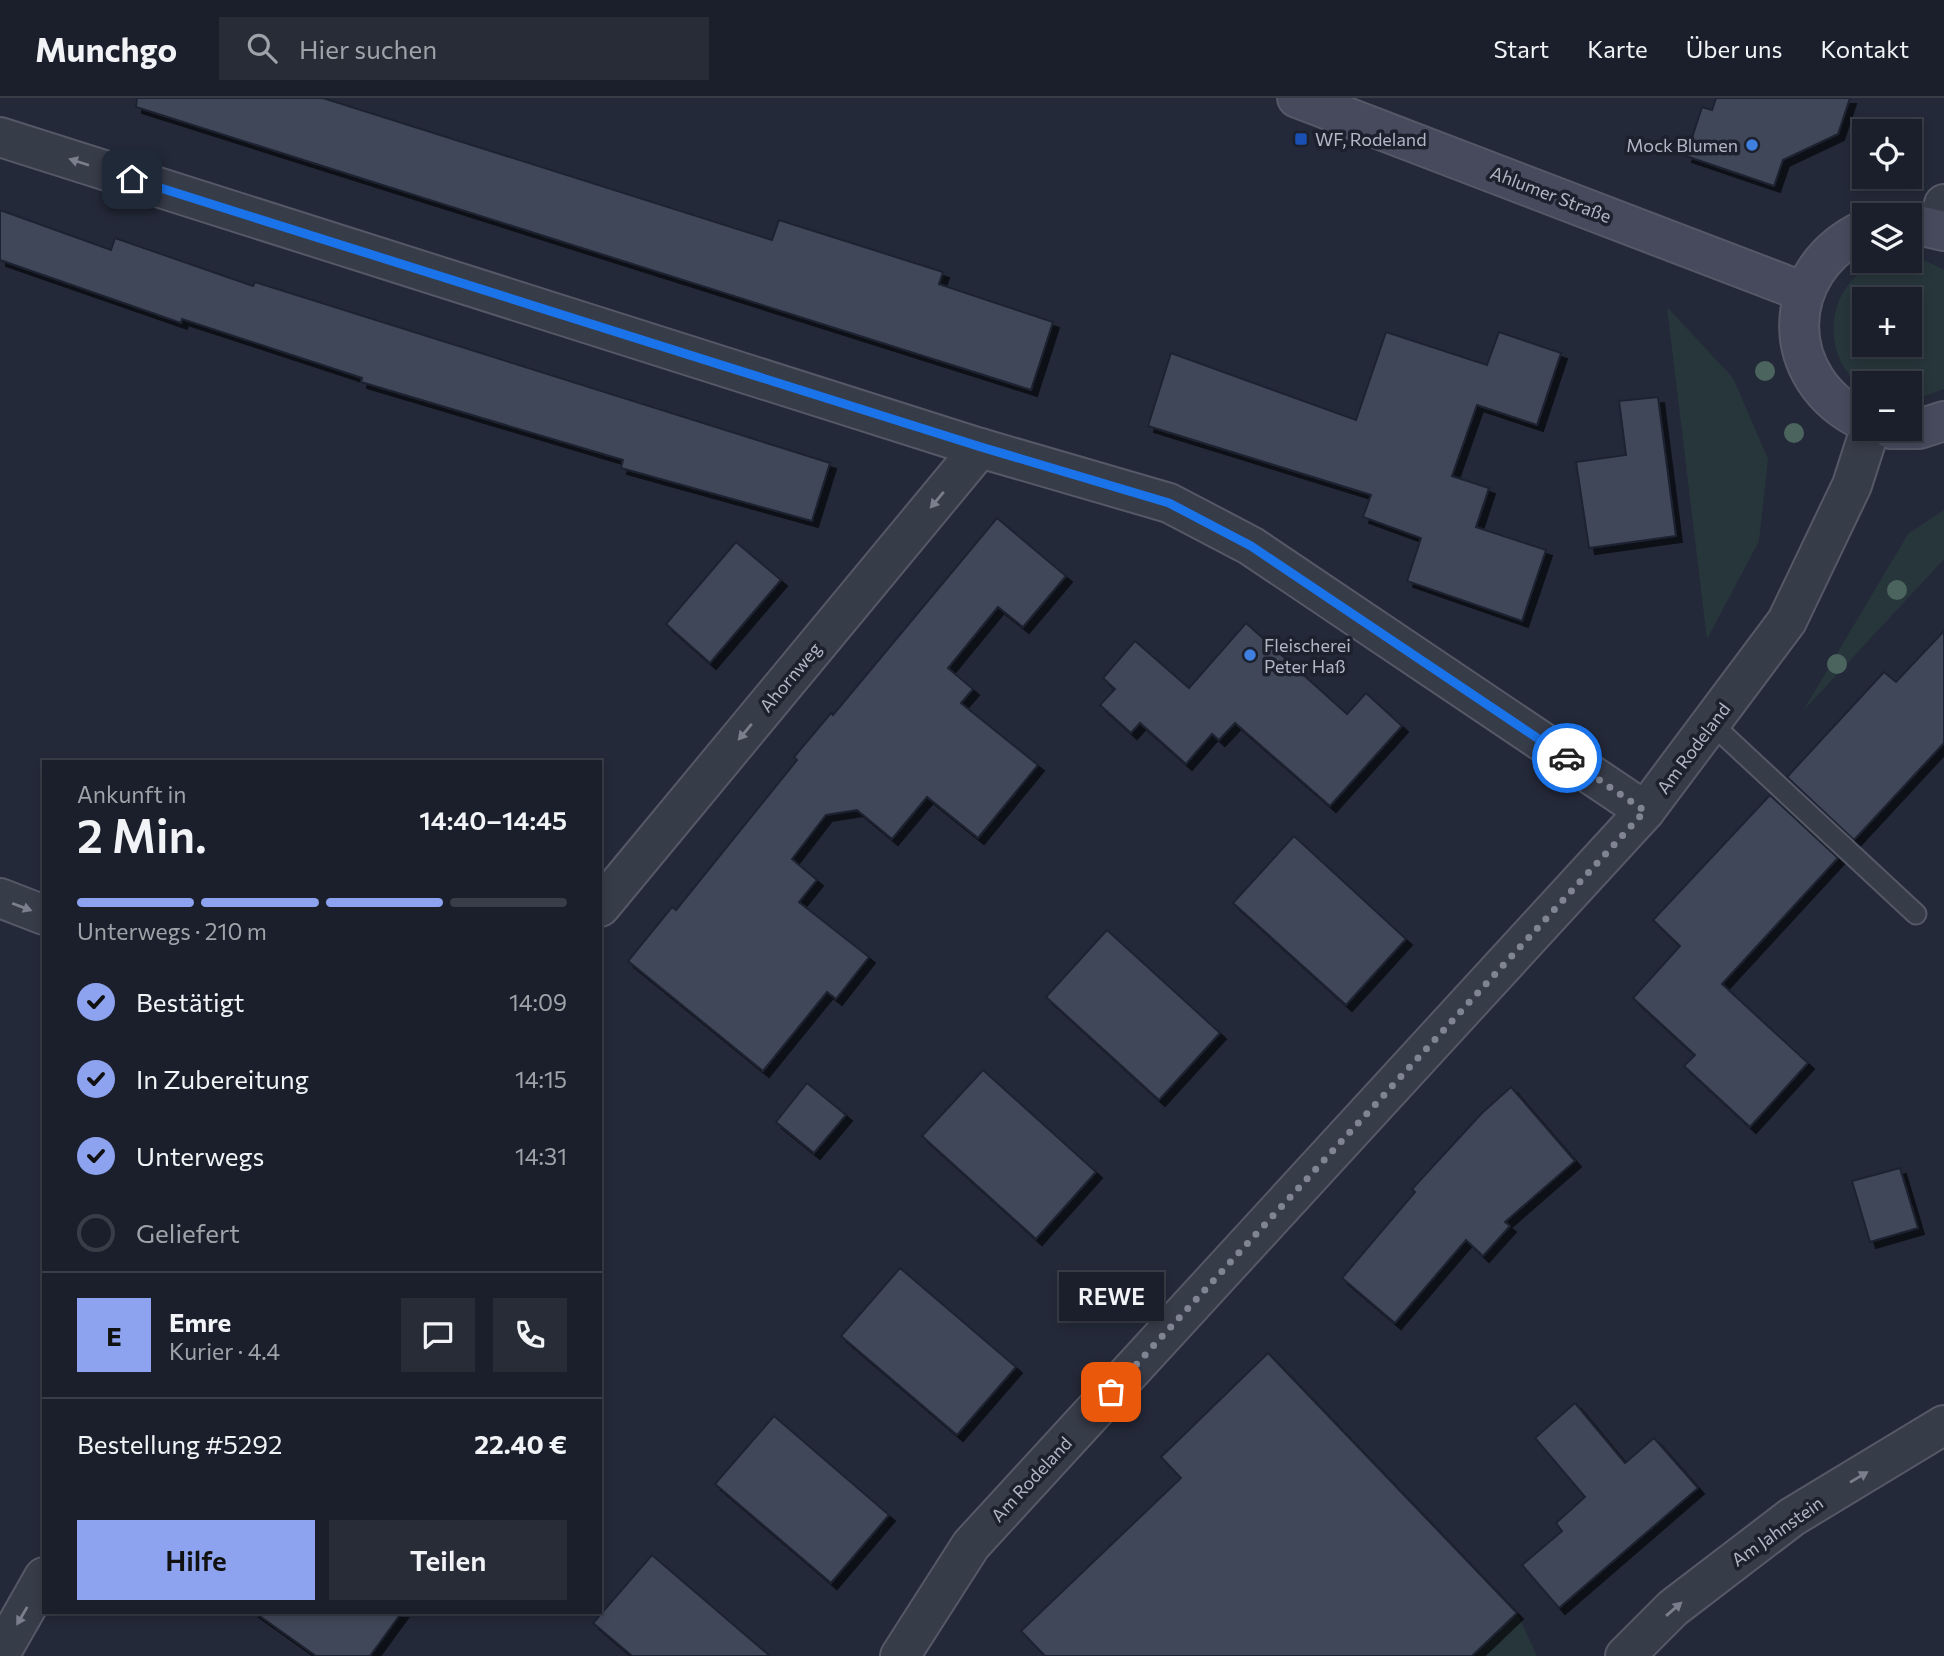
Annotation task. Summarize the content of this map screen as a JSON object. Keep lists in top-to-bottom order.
{
  "streets": {
    "main road": ["Ahlumer Straße"],
    "street": ["Ahornweg", "Am Rodeland", "Am Jahnstein"]
  },
  "one_way": ["Ahornweg", "Am Jahnstein"],
  "places": {
    "transit": ["WF, Rodeland"],
    "other": ["Mock Blumen", "Fleischerei Peter Haß", "REWE"]
  },
  "page": {
    "header": "Munchgo",
    "search": "Hier suchen",
    "nav": [
      "Start",
      "Karte",
      "Über uns",
      "Kontakt"
    ],
    "map_buttons": ["+", "−"],
    "heading": ["2 Min.", "Ankunft in", "14:40–14:45"],
    "panel": [
      "Emre",
      "Kurier · 4.4",
      "Bestellung #5292",
      "22.40 €"
    ],
    "bar": "Unterwegs · 210 m",
    "list": [
      ["Bestätigt", "14:09"],
      ["In Zubereitung", "14:15"],
      ["Unterwegs", "14:31"],
      "Geliefert"
    ],
    "bubble": "REWE",
    "round": "E",
    "buttons": ["Hilfe", "Teilen"]
  }
}
